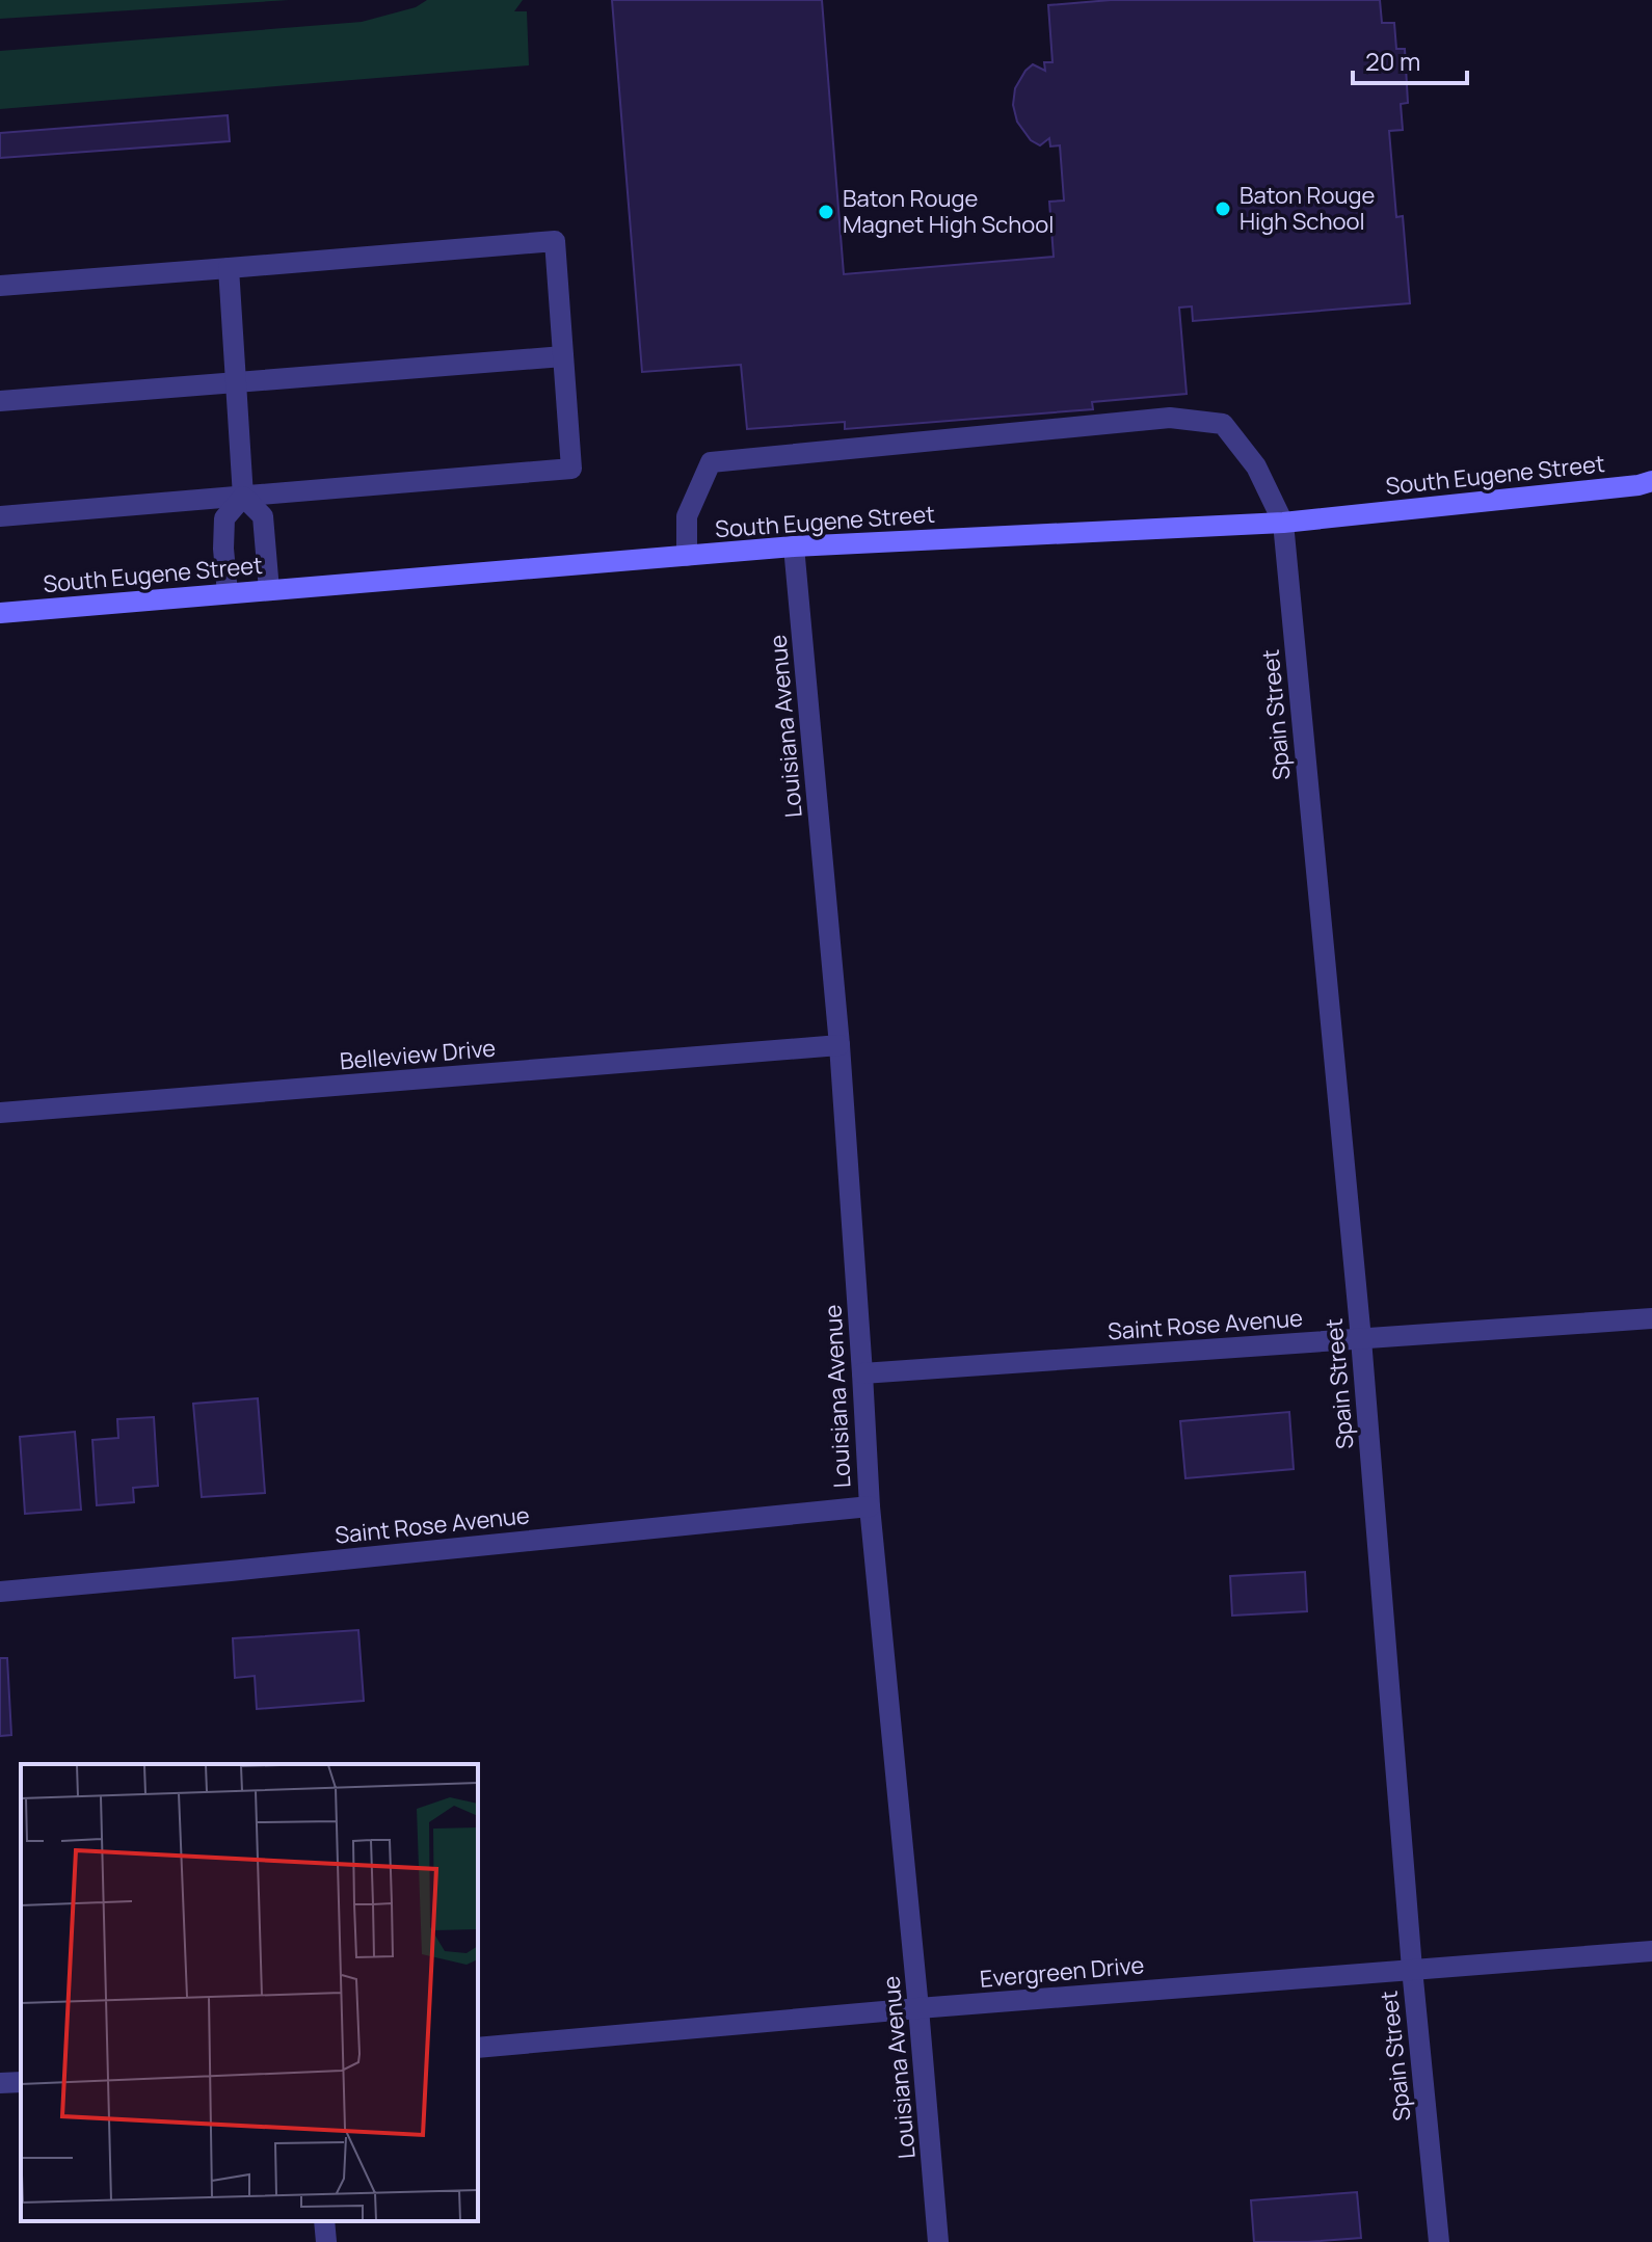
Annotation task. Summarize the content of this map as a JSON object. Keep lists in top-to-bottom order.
{
  "streets": {
    "street": [
      "South Eugene Street",
      "Spain Street",
      "Louisiana Avenue",
      "Belleview Drive",
      "Saint Rose Avenue",
      "Evergreen Drive"
    ]
  },
  "crossings": [
    ["South Eugene Street", "Spain Street"],
    ["South Eugene Street", "Louisiana Avenue"],
    ["Spain Street", "Saint Rose Avenue"],
    ["Spain Street", "Evergreen Drive"],
    ["Louisiana Avenue", "Belleview Drive"],
    ["Louisiana Avenue", "Saint Rose Avenue"],
    ["Louisiana Avenue", "Evergreen Drive"]
  ],
  "places": ["Baton Rouge High School", "Baton Rouge Magnet High School"],
  "scale_bar": "20 m"
}
